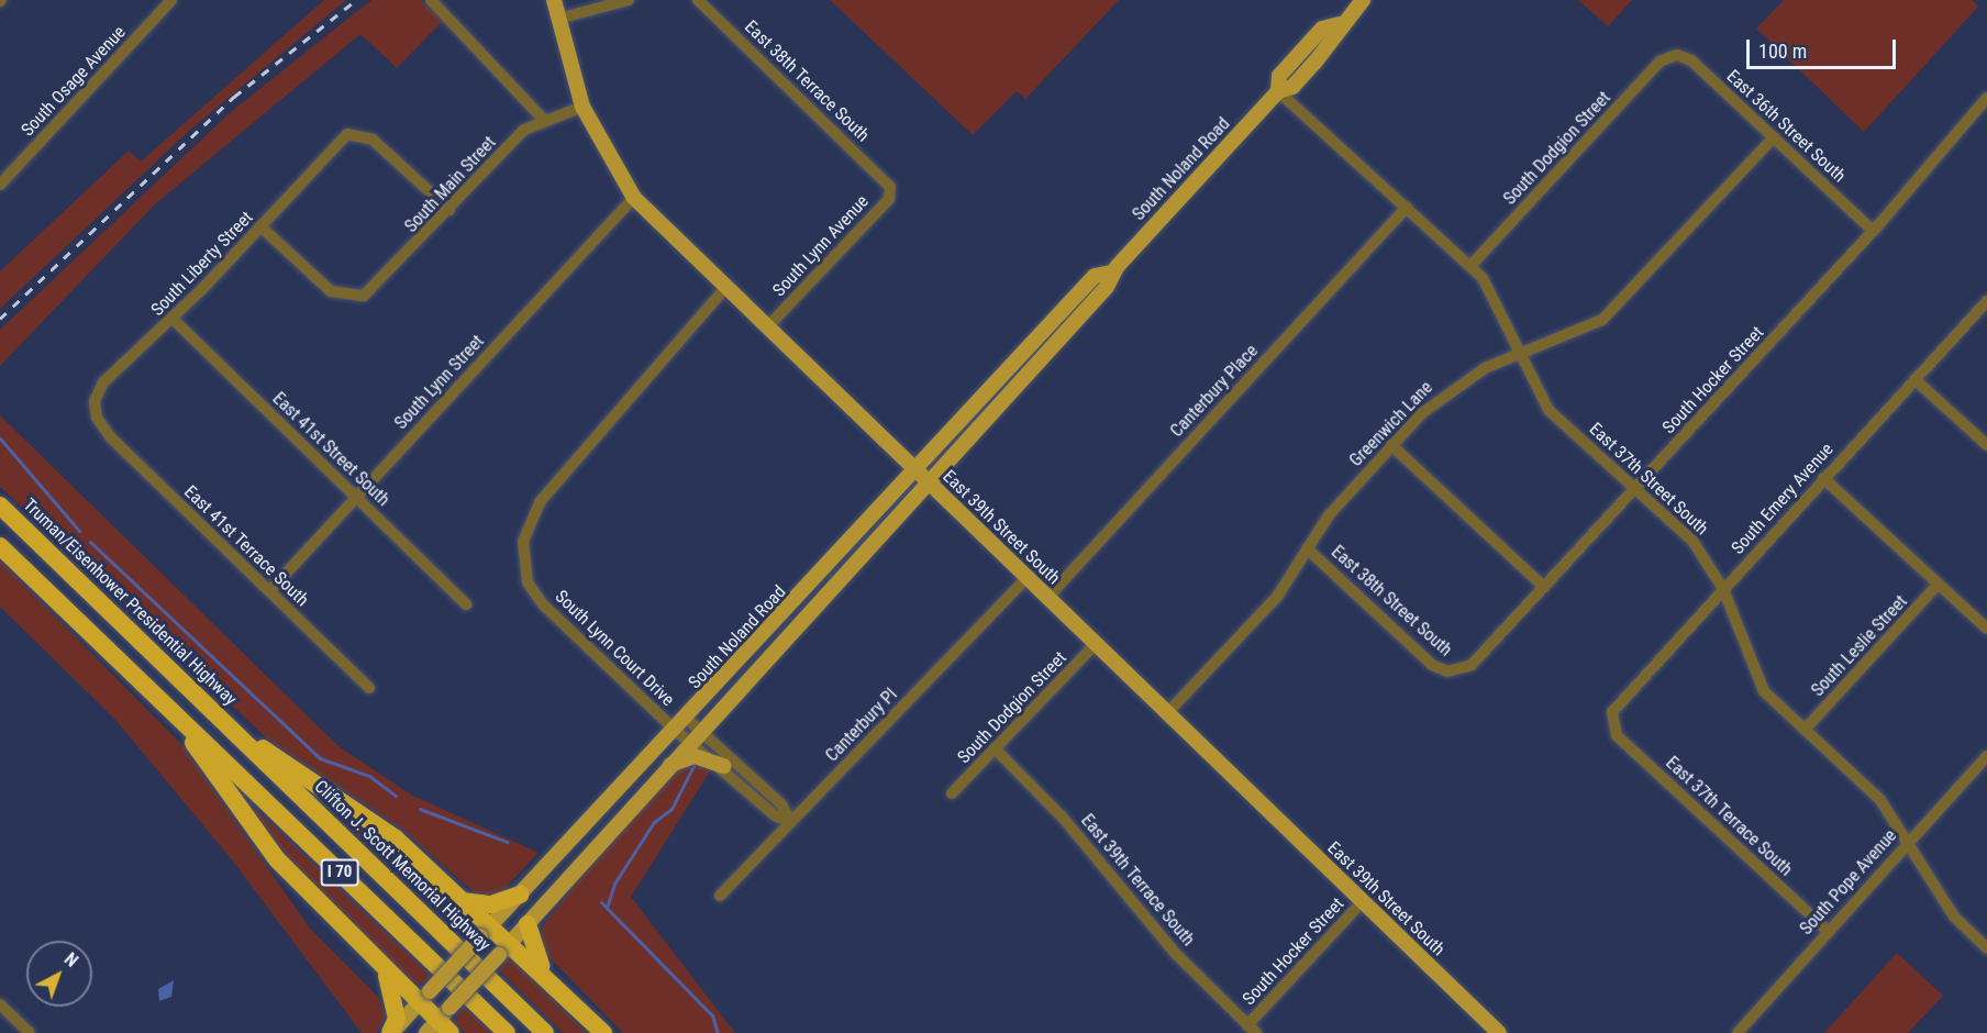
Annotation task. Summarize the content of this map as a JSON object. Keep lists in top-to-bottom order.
{
  "streets": {
    "highway": ["Truman/Eisenhower Presidential Highway", "Clifton J. Scott Memorial Highway", "I 70"],
    "main road": ["South Noland Road", "East 39th Street South"],
    "street": [
      "South Osage Avenue",
      "East 38th Terrace South",
      "East 36th Street South",
      "South Dodgion Street",
      "South Main Street",
      "South Lynn Avenue",
      "South Liberty Street",
      "South Hocker Street",
      "South Lynn Street",
      "Canterbury Place",
      "Greenwich Lane",
      "East 41st Street South",
      "East 37th Street South",
      "South Emery Avenue",
      "East 41st Terrace South",
      "East 38th Street South",
      "South Leslie Street",
      "South Lynn Court Drive",
      "Canterbury Pl",
      "East 37th Terrace South",
      "East 39th Terrace South",
      "South Pope Avenue"
    ]
  },
  "crossings": [
    ["East 38th Terrace South", "South Lynn Avenue"],
    ["East 36th Street South", "South Dodgion Street"],
    ["East 36th Street South", "South Hocker Street"],
    ["East 36th Street South", "Greenwich Lane"],
    ["South Dodgion Street", "East 37th Street South"],
    ["South Dodgion Street", "East 39th Street South"],
    ["South Dodgion Street", "East 39th Terrace South"],
    ["South Noland Road", "East 37th Street South"],
    ["South Noland Road", "East 39th Street South"],
    ["South Noland Road", "South Lynn Court Drive"],
    ["South Main Street", "South Liberty Street"],
    ["South Main Street", "East 39th Street South"],
    ["South Lynn Avenue", "East 39th Street South"],
    ["South Liberty Street", "East 41st Street South"],
    ["South Liberty Street", "East 41st Terrace South"],
    ["South Hocker Street", "East 37th Street South"],
    ["South Hocker Street", "East 39th Street South"],
    ["South Hocker Street", "East 38th Street South"],
    ["South Hocker Street", "East 39th Terrace South"],
    ["South Lynn Street", "East 41st Street South"],
    ["South Lynn Street", "East 39th Street South"],
    ["South Lynn Street", "East 41st Terrace South"],
    ["Canterbury Place", "East 37th Street South"],
    ["Canterbury Place", "East 39th Street South"],
    ["Greenwich Lane", "East 37th Street South"],
    ["Greenwich Lane", "East 39th Street South"],
    ["Greenwich Lane", "East 38th Street South"],
    ["East 37th Street South", "South Emery Avenue"],
    ["East 37th Street South", "South Leslie Street"],
    ["East 37th Street South", "South Pope Avenue"],
    ["South Emery Avenue", "East 37th Terrace South"],
    ["East 39th Street South", "South Lynn Court Drive"],
    ["East 39th Street South", "Canterbury Pl"],
    ["Truman/Eisenhower Presidential Highway", "Clifton J. Scott Memorial Highway"],
    ["South Lynn Court Drive", "Canterbury Pl"],
    ["East 37th Terrace South", "South Pope Avenue"]
  ],
  "scale_bar": "100 m",
  "north": "top right"
}
